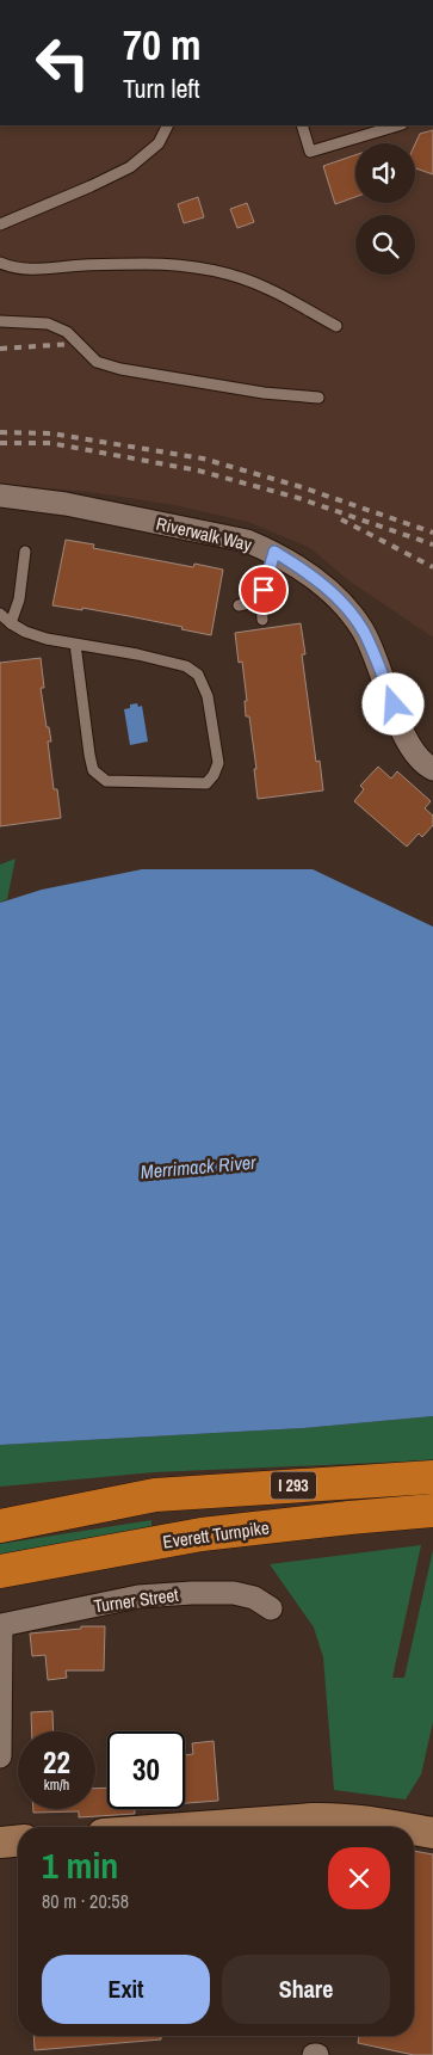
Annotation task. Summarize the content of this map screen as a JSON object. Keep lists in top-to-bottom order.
{
  "streets": {
    "highway": ["I 293", "Everett Turnpike"],
    "street": ["Riverwalk Way", "Turner Street"]
  },
  "water": ["Merrimack River"],
  "page": {
    "turn": ["70 m", "Turn left"],
    "speed": "22 km/h",
    "limit": "30",
    "heading": ["1 min", "80 m · 20:58"],
    "buttons": ["Exit", "Share"]
  }
}
